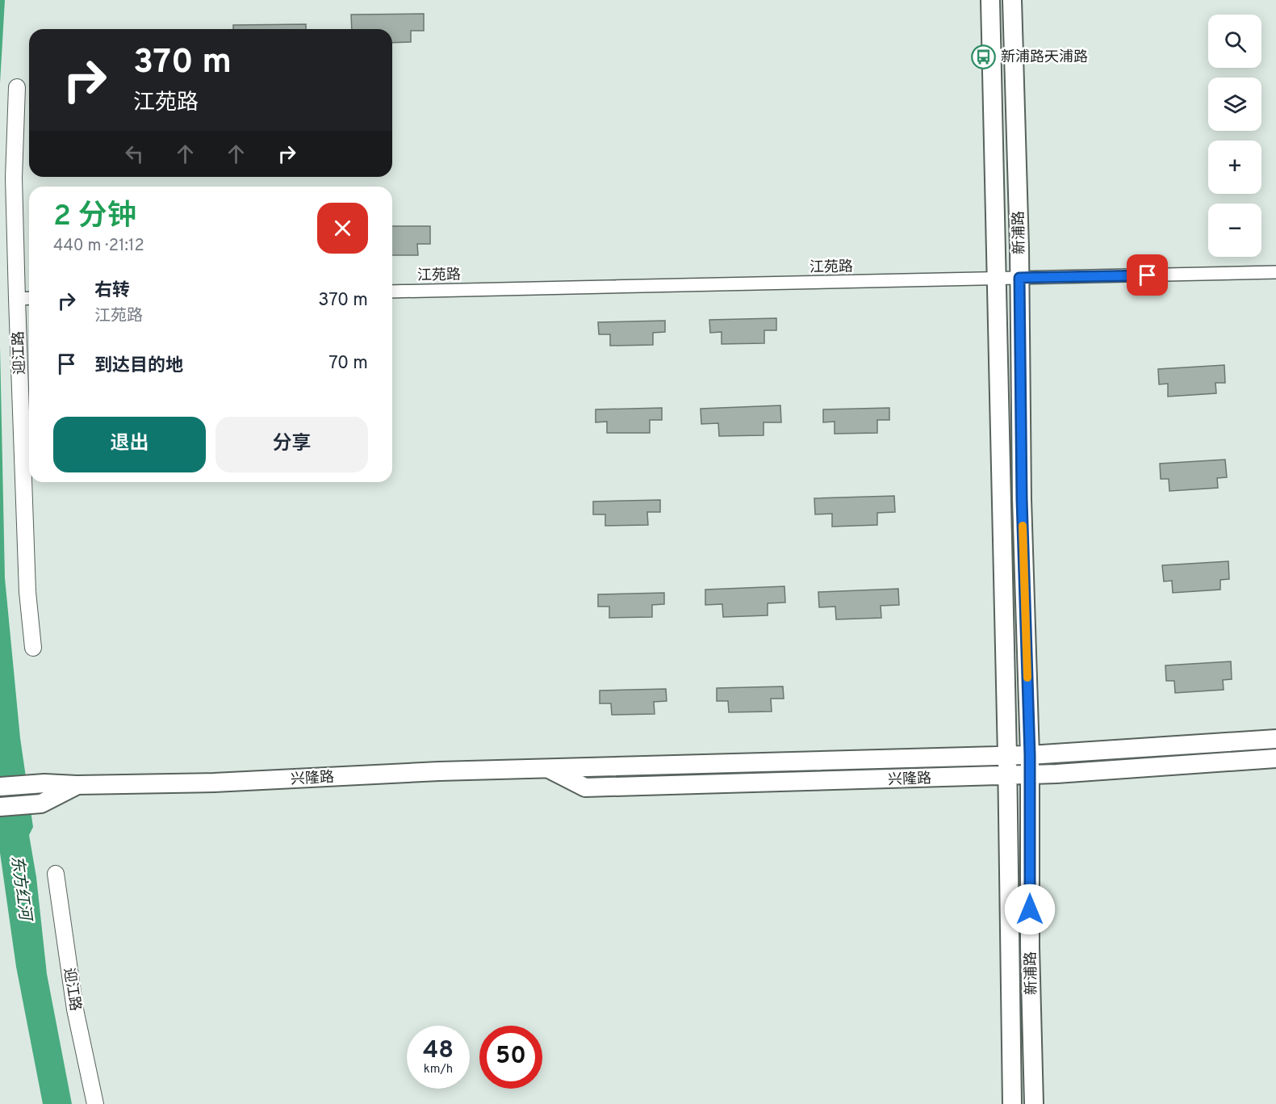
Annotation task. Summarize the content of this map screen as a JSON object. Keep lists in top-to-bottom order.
{
  "streets": {
    "main road": ["新浦路", "兴隆路"],
    "street": ["江苑路", "迎江路"]
  },
  "crossings": [
    ["新浦路", "江苑路"],
    ["新浦路", "兴隆路"]
  ],
  "water": ["东方红河"],
  "places": {
    "bus stop": ["新浦路·天浦路"]
  },
  "page": {
    "map_buttons": ["+", "−"],
    "turn": ["370 m", "江苑路"],
    "heading": ["2 分钟", "440 m · 21:12"],
    "list": [
      {
        "name": "右转",
        "note": "江苑路",
        "value": "370 m"
      },
      {
        "name": "到达目的地",
        "value": "70 m"
      }
    ],
    "buttons": ["退出", "分享"],
    "speed": "48 km/h",
    "limit": "50"
  }
}
